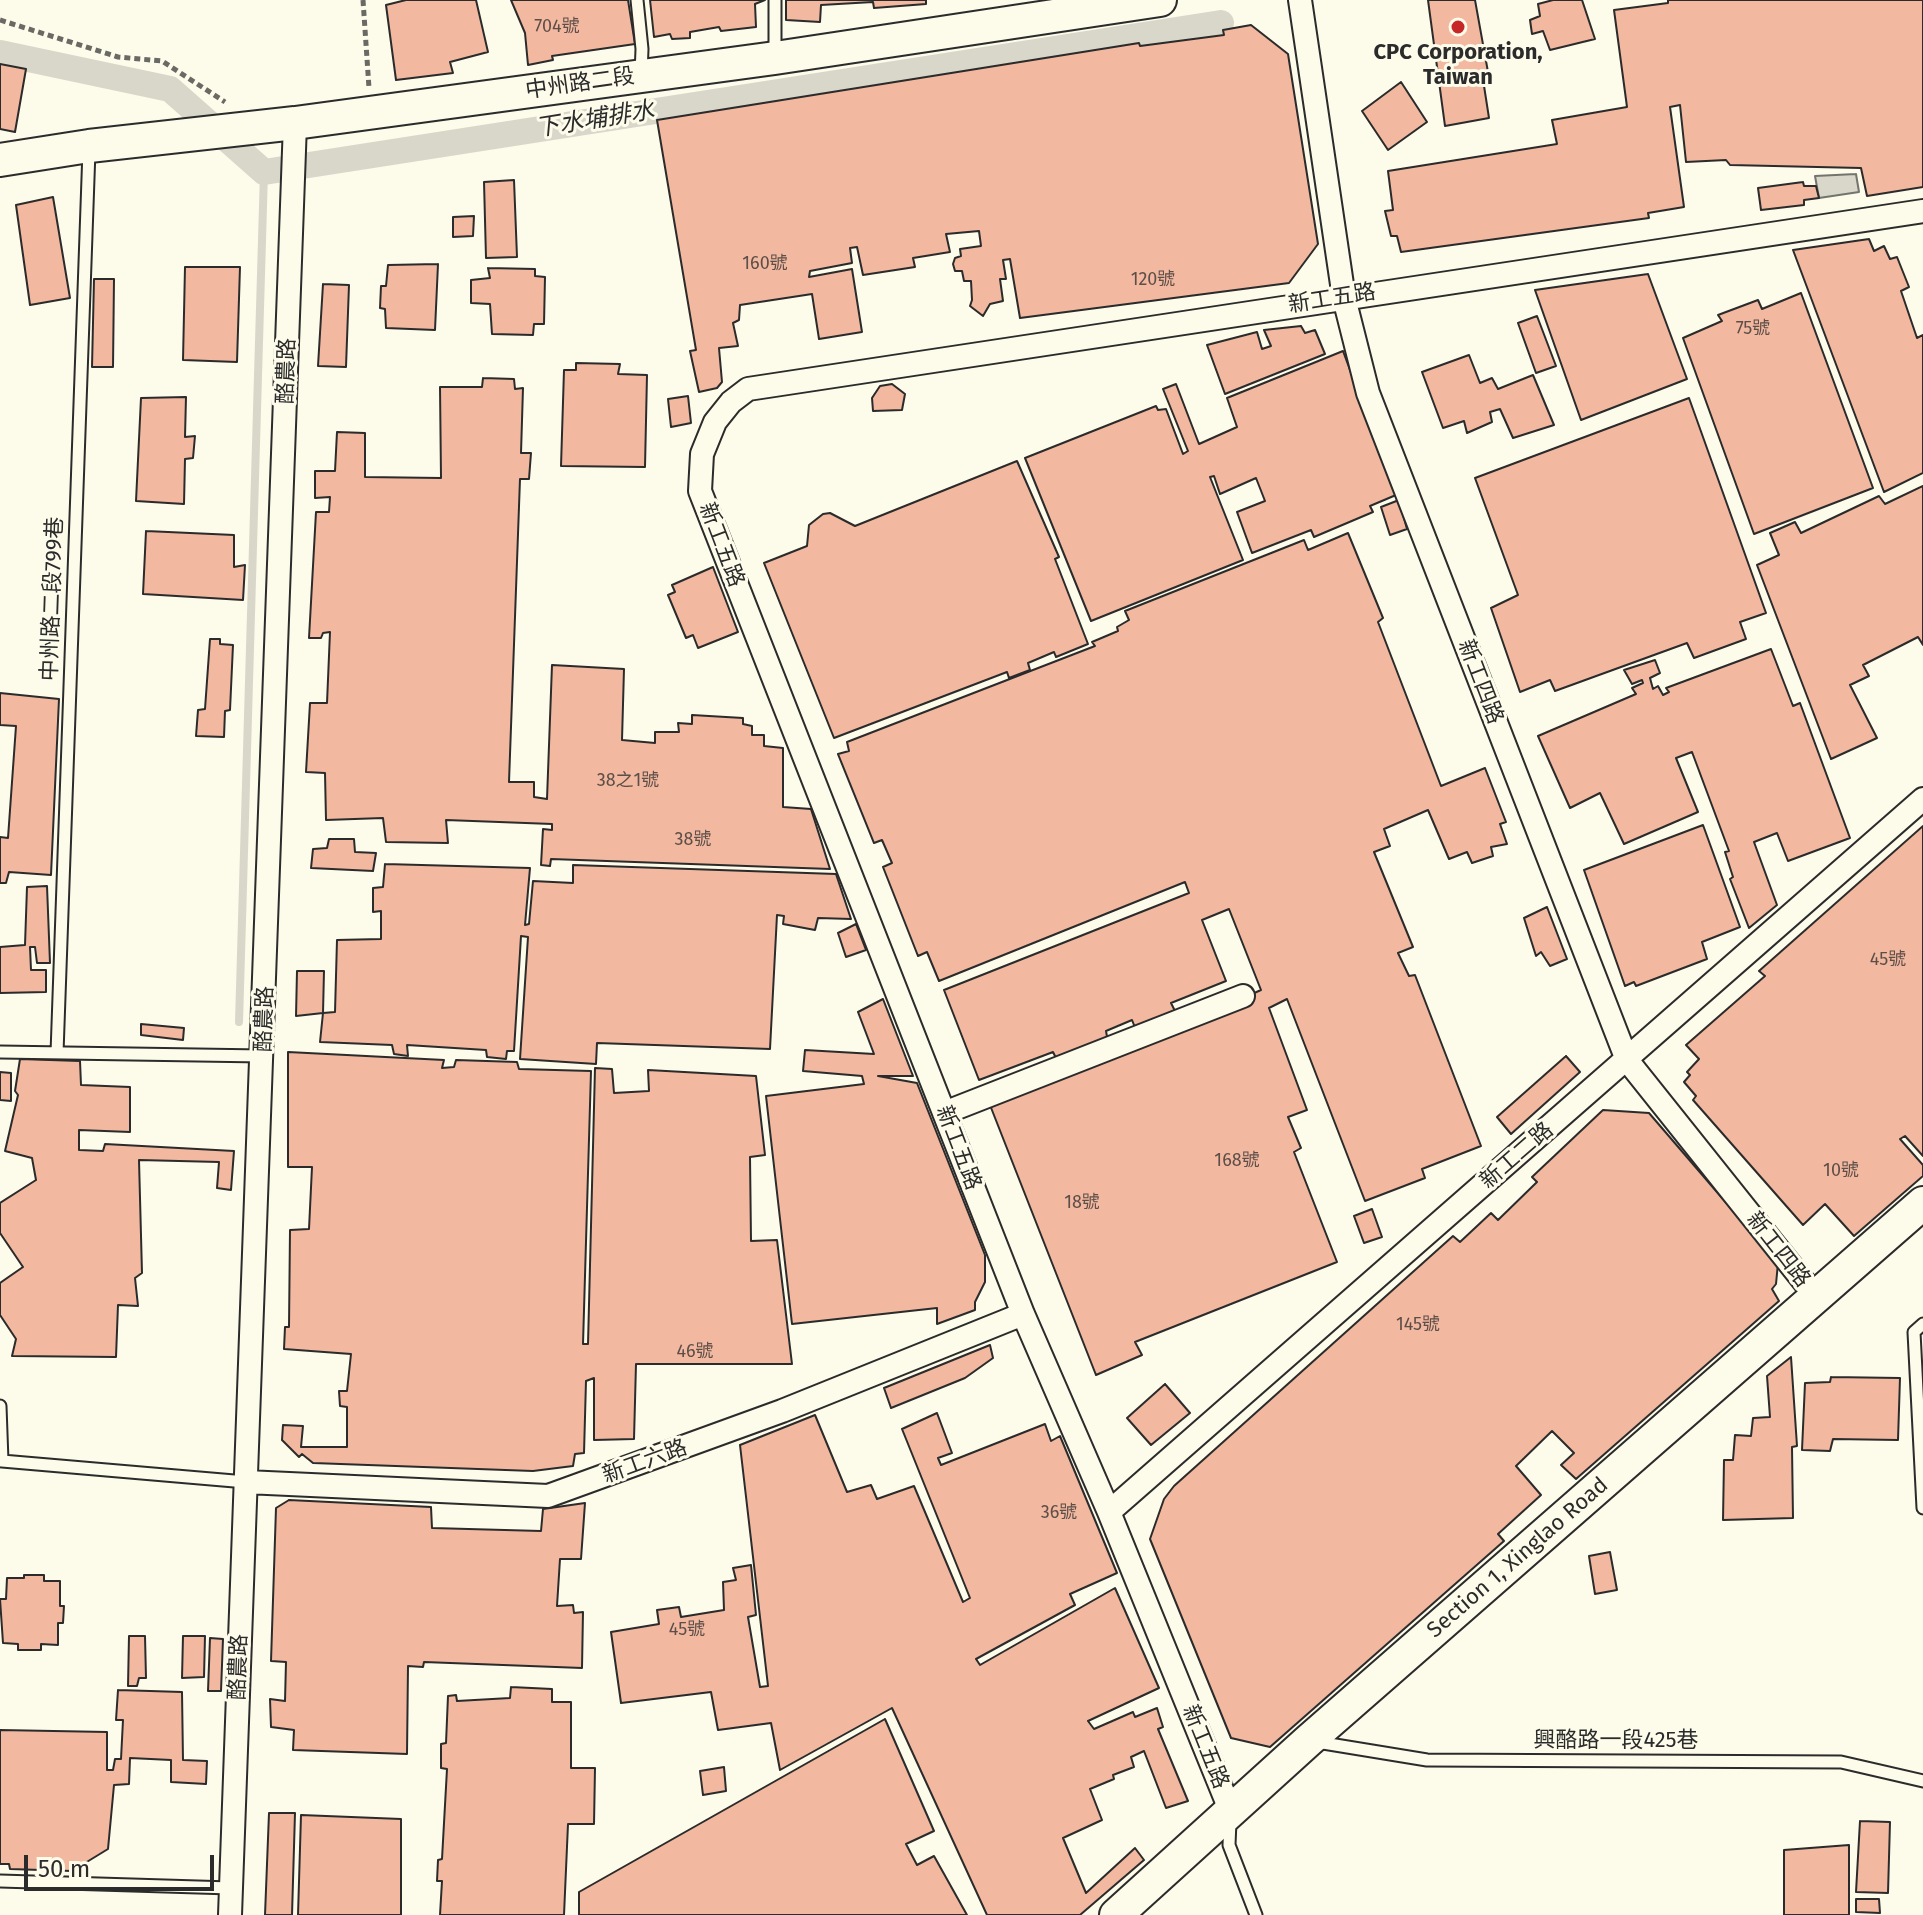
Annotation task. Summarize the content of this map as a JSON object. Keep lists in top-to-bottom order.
{
  "streets": {
    "street": [
      "中州路二段",
      "新工五路",
      "酪農路",
      "新工四路",
      "新工二路",
      "新工六路",
      "Section 1, Xinglao Road"
    ],
    "lane": ["中州路二段799巷", "興酪路一段425巷"]
  },
  "crossings": [
    ["中州路二段", "酪農路"],
    ["中州路二段", "中州路二段799巷"],
    ["新工五路", "新工四路"],
    ["新工五路", "新工二路"],
    ["新工五路", "新工六路"],
    ["新工五路", "Section 1, Xinglao Road"],
    ["酪農路", "新工六路"],
    ["新工四路", "新工二路"],
    ["新工四路", "Section 1, Xinglao Road"],
    ["Section 1, Xinglao Road", "興酪路一段425巷"]
  ],
  "water": ["下水埔排水"],
  "places": ["CPC Corporation, Taiwan"],
  "house_numbers": [
    "704號",
    "160號",
    "120號",
    "75號",
    "38之1號",
    "38號",
    "45號",
    "168號",
    "10號",
    "18號",
    "145號",
    "46號",
    "36號",
    "45號"
  ],
  "scale_bar": "50 m"
}
